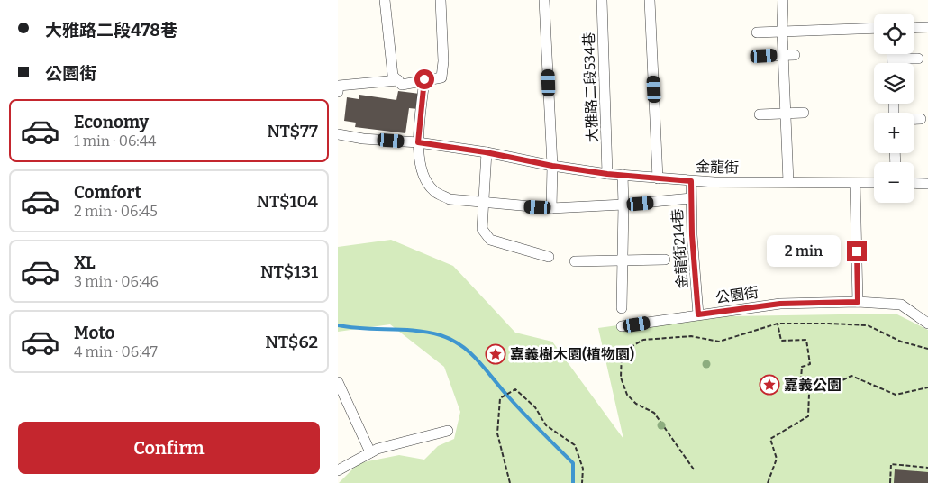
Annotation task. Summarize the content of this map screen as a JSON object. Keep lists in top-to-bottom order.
{
  "streets": {
    "street": [
      "大雅路二段534巷",
      "金龍街",
      "金龍街214巷",
      "公園街"
    ]
  },
  "crossings": [
    ["大雅路二段534巷", "金龍街"],
    ["金龍街", "金龍街214巷"],
    ["金龍街214巷", "公園街"]
  ],
  "places": {
    "place": ["嘉義樹木園(植物園)", "嘉義公園"]
  },
  "page": {
    "banner": ["大雅路二段478巷", "公園街"],
    "map_buttons": ["+", "−"],
    "list": [
      {
        "name": "Economy",
        "note": "1 min · 06:44",
        "value": "NT$77"
      },
      {
        "name": "Comfort",
        "note": "2 min · 06:45",
        "value": "NT$104"
      },
      {
        "name": "XL",
        "note": "3 min · 06:46",
        "value": "NT$131"
      },
      {
        "name": "Moto",
        "note": "4 min · 06:47",
        "value": "NT$62"
      }
    ],
    "bubble": "2 min",
    "buttons": "Confirm"
  }
}
